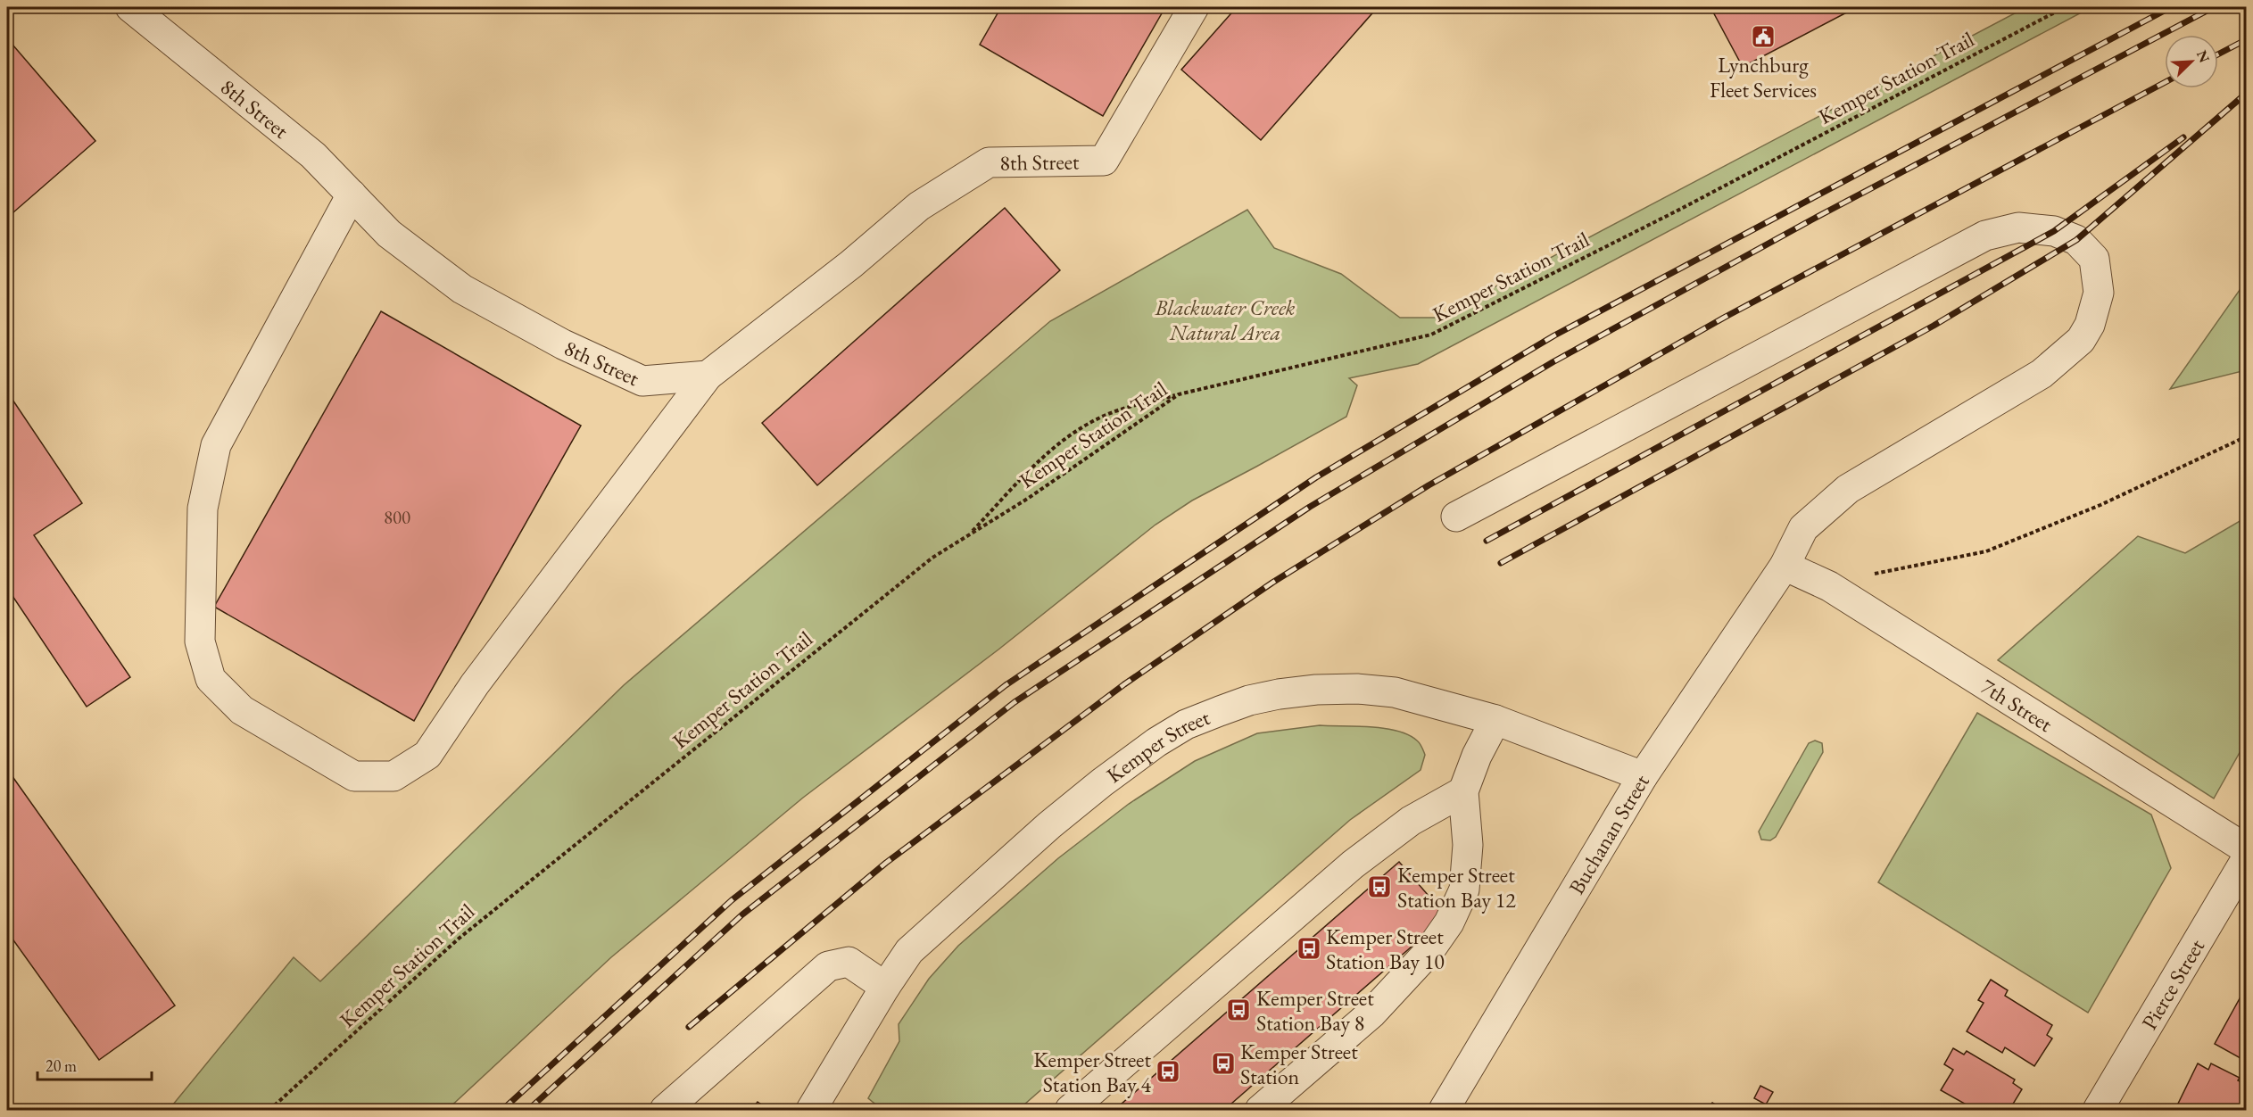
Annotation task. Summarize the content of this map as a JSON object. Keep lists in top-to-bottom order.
{
  "streets": {
    "street": [
      "8th Street",
      "7th Street",
      "Kemper Street",
      "Buchanan Street",
      "Pierce Street"
    ],
    "path": ["Kemper Station Trail"]
  },
  "crossings": [
    ["7th Street", "Buchanan Street"],
    ["Kemper Street", "Buchanan Street"]
  ],
  "parks": ["Blackwater Creek Natural Area"],
  "places": {
    "public building": ["Lynchburg Fleet Services"],
    "bus stop": [
      "Kemper Street Station Bay 12",
      "Kemper Street Station Bay 10",
      "Kemper Street Station Bay 8",
      "Kemper Street Station",
      "Kemper Street Station Bay 4"
    ]
  },
  "house_numbers": ["800"],
  "scale_bar": "20 m",
  "north": "top right"
}
